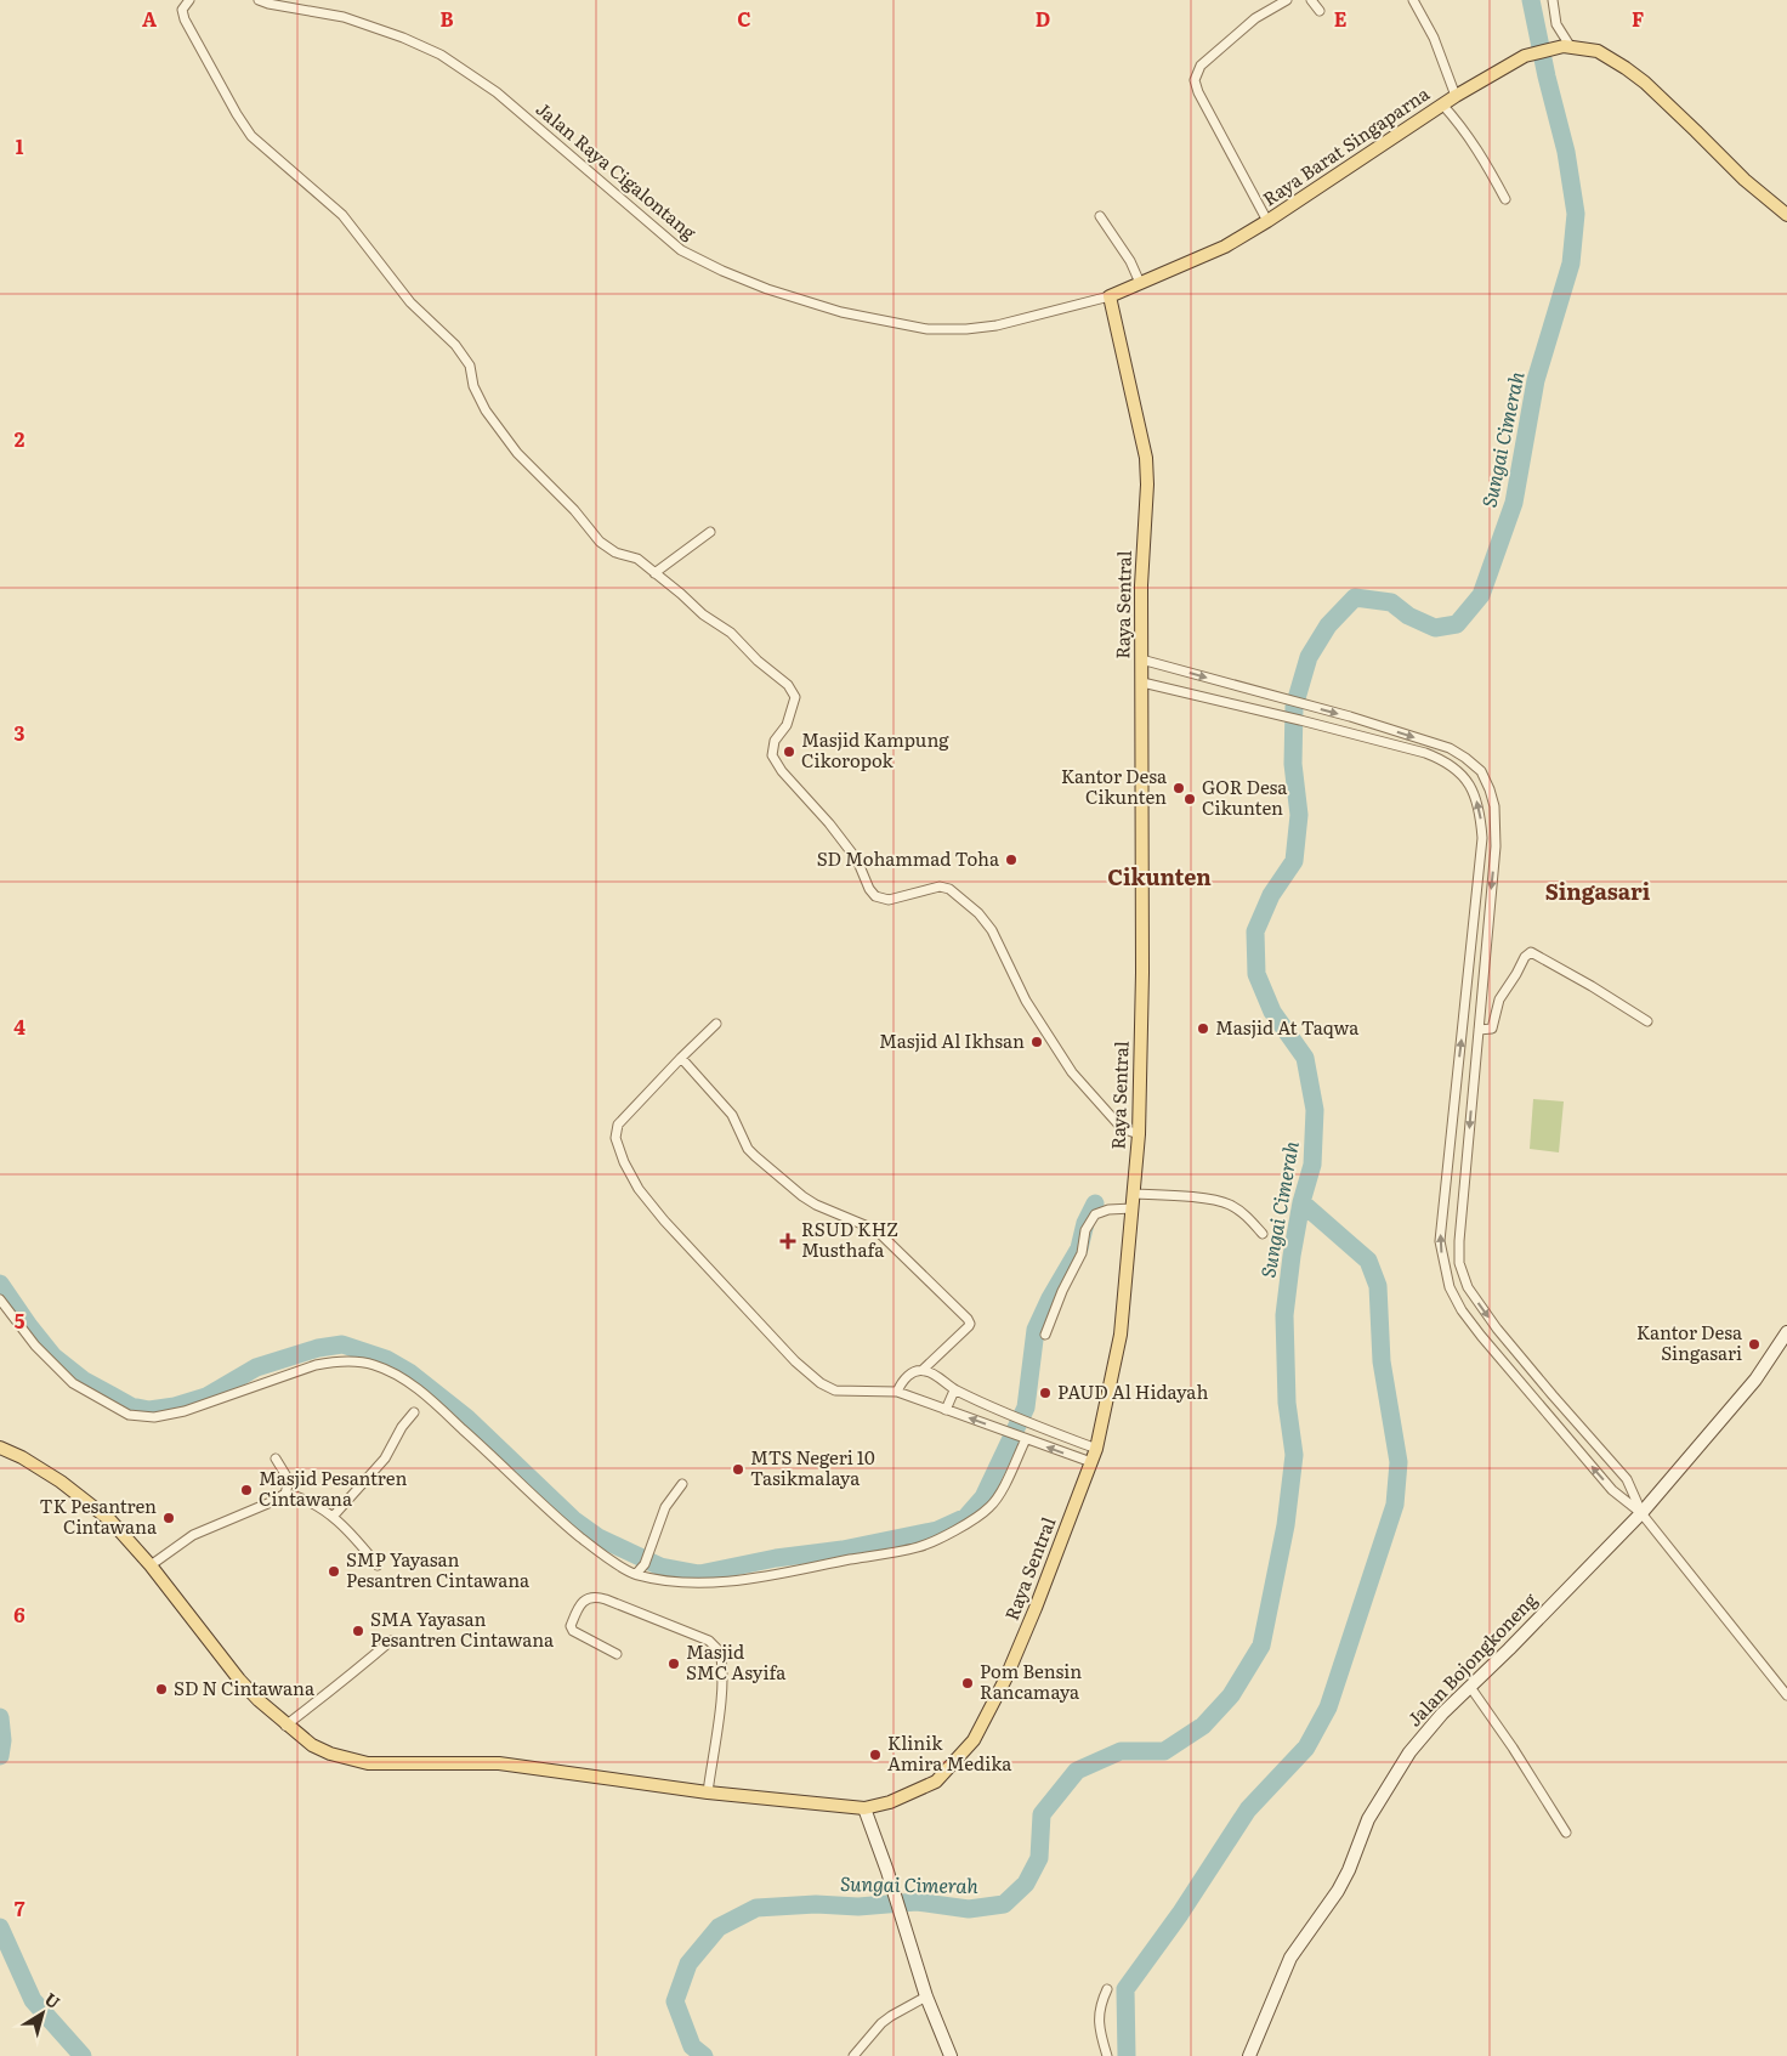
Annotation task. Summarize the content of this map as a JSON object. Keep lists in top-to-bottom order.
{
  "streets": {
    "main road": ["Raya Barat Singaparna", "Raya Sentral", "Jalan Bojongkoneng"],
    "street": ["Jalan Raya Cigalontang"]
  },
  "crossings": [
    ["Raya Barat Singaparna", "Jalan Raya Cigalontang"],
    ["Raya Barat Singaparna", "Raya Sentral"],
    ["Jalan Raya Cigalontang", "Raya Sentral"]
  ],
  "districts": ["Cikunten", "Singasari"],
  "water": ["Sungai Cimerah"],
  "places": {
    "other": [
      "Masjid Kampung Cikoropok",
      "Kantor Desa Cikunten",
      "GOR Desa Cikunten",
      "SD Mohammad Toha",
      "Masjid At Taqwa",
      "Masjid Al Ikhsan",
      "Kantor Desa Singasari",
      "PAUD Al Hidayah",
      "MTS Negeri 10 Tasikmalaya",
      "Masjid Pesantren Cintawana",
      "TK Pesantren Cintawana",
      "SMP Yayasan Pesantren Cintawana",
      "SMA Yayasan Pesantren Cintawana",
      "Masjid SMC Asyifa",
      "Pom Bensin Rancamaya",
      "SD N Cintawana",
      "Klinik Amira Medika"
    ],
    "health": ["RSUD KHZ Musthafa"]
  },
  "north": "top right",
  "grid": {
    "columns": [
      "A",
      "B",
      "C",
      "D",
      "E",
      "F"
    ],
    "rows": [
      "1",
      "2",
      "3",
      "4",
      "5",
      "6",
      "7"
    ]
  }
}
